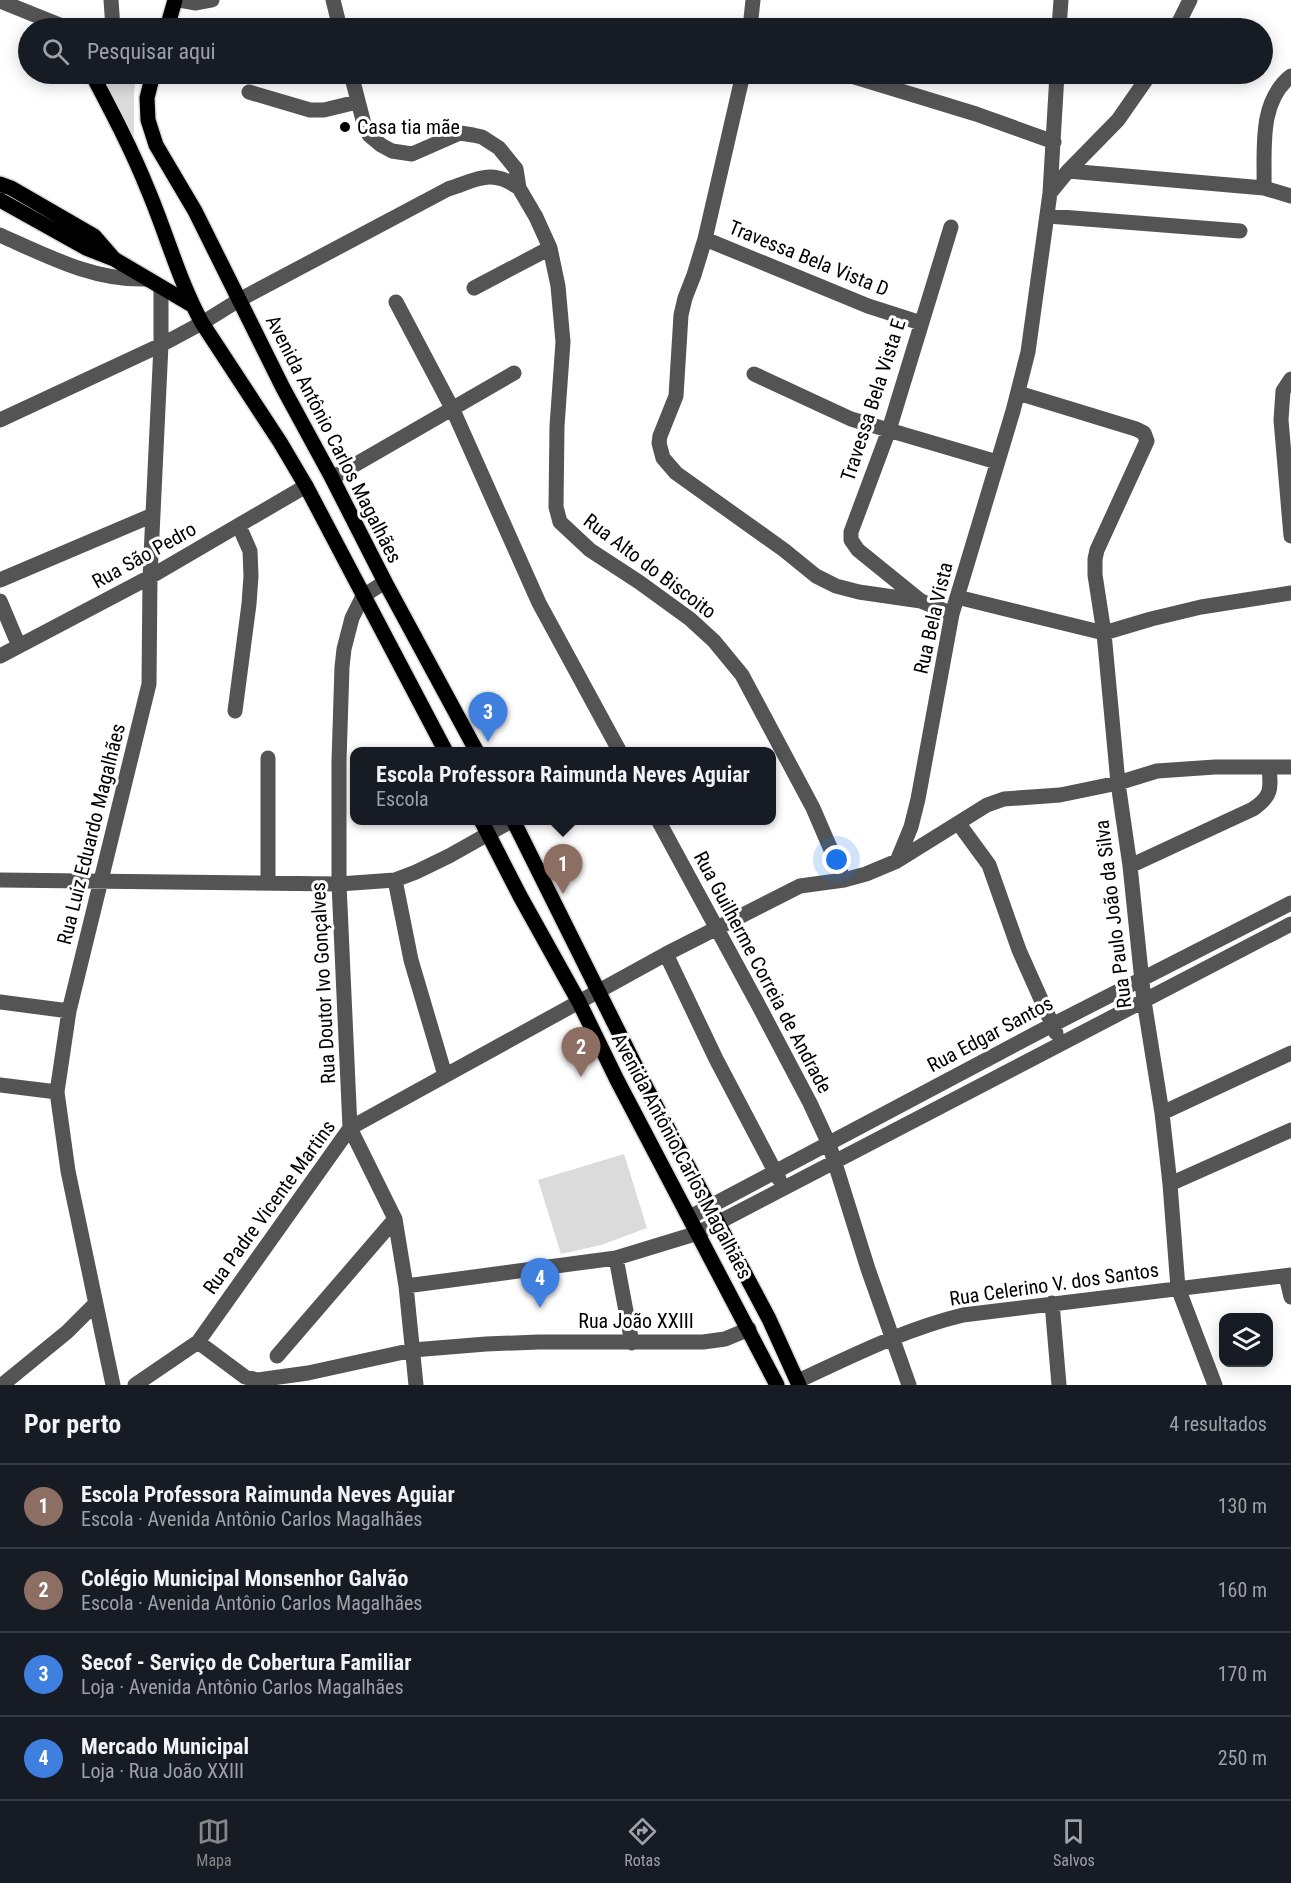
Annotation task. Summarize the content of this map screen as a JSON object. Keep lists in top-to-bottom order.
{
  "streets": {
    "main road": ["Avenida Antônio Carlos Magalhães"],
    "street": [
      "Travessa Bela Vista D",
      "Travessa Bela Vista E",
      "Rua São Pedro",
      "Rua Alto do Biscoito",
      "Rua Bela Vista",
      "Rua Luiz Eduardo Magalhães",
      "Rua Paulo João da Silva",
      "Rua Guilherme Correia de Andrade",
      "Rua Doutor Ivo Gonçalves",
      "Rua Edgar Santos",
      "Rua Padre Vicente Martins",
      "Rua Celerino V. dos Santos",
      "Rua João XXIII"
    ]
  },
  "crossings": [
    ["Travessa Bela Vista D", "Travessa Bela Vista E"],
    ["Avenida Antônio Carlos Magalhães", "Rua Edgar Santos"],
    ["Avenida Antônio Carlos Magalhães", "Rua Padre Vicente Martins"],
    ["Avenida Antônio Carlos Magalhães", "Rua Celerino V. dos Santos"],
    ["Avenida Antônio Carlos Magalhães", "Rua João XXIII"],
    ["Rua São Pedro", "Rua Luiz Eduardo Magalhães"],
    ["Rua Bela Vista", "Rua Paulo João da Silva"],
    ["Rua Paulo João da Silva", "Rua Edgar Santos"],
    ["Rua Paulo João da Silva", "Rua Celerino V. dos Santos"],
    ["Rua Guilherme Correia de Andrade", "Rua Edgar Santos"],
    ["Rua Guilherme Correia de Andrade", "Rua Celerino V. dos Santos"],
    ["Rua Doutor Ivo Gonçalves", "Rua Padre Vicente Martins"],
    ["Rua Doutor Ivo Gonçalves", "Rua João XXIII"],
    ["Rua Padre Vicente Martins", "Rua João XXIII"]
  ],
  "places": ["Casa tia mãe"],
  "page": {
    "search": "Pesquisar aqui",
    "pins": [
      "3",
      "1",
      "2",
      "4"
    ],
    "popup": ["Escola Professora Raimunda Neves Aguiar", "Escola"],
    "heading": ["Por perto", "4 resultados"],
    "list": [
      {
        "mark": "1",
        "name": "Escola Professora Raimunda Neves Aguiar",
        "note": "Escola · Avenida Antônio Carlos Magalhães",
        "value": "130 m"
      },
      {
        "mark": "2",
        "name": "Colégio Municipal Monsenhor Galvão",
        "note": "Escola · Avenida Antônio Carlos Magalhães",
        "value": "160 m"
      },
      {
        "mark": "3",
        "name": "Secof - Serviço de Cobertura Familiar",
        "note": "Loja · Avenida Antônio Carlos Magalhães",
        "value": "170 m"
      },
      {
        "mark": "4",
        "name": "Mercado Municipal",
        "note": "Loja · Rua João XXIII",
        "value": "250 m"
      }
    ],
    "nav": ["Mapa", "Rotas", "Salvos"]
  }
}
